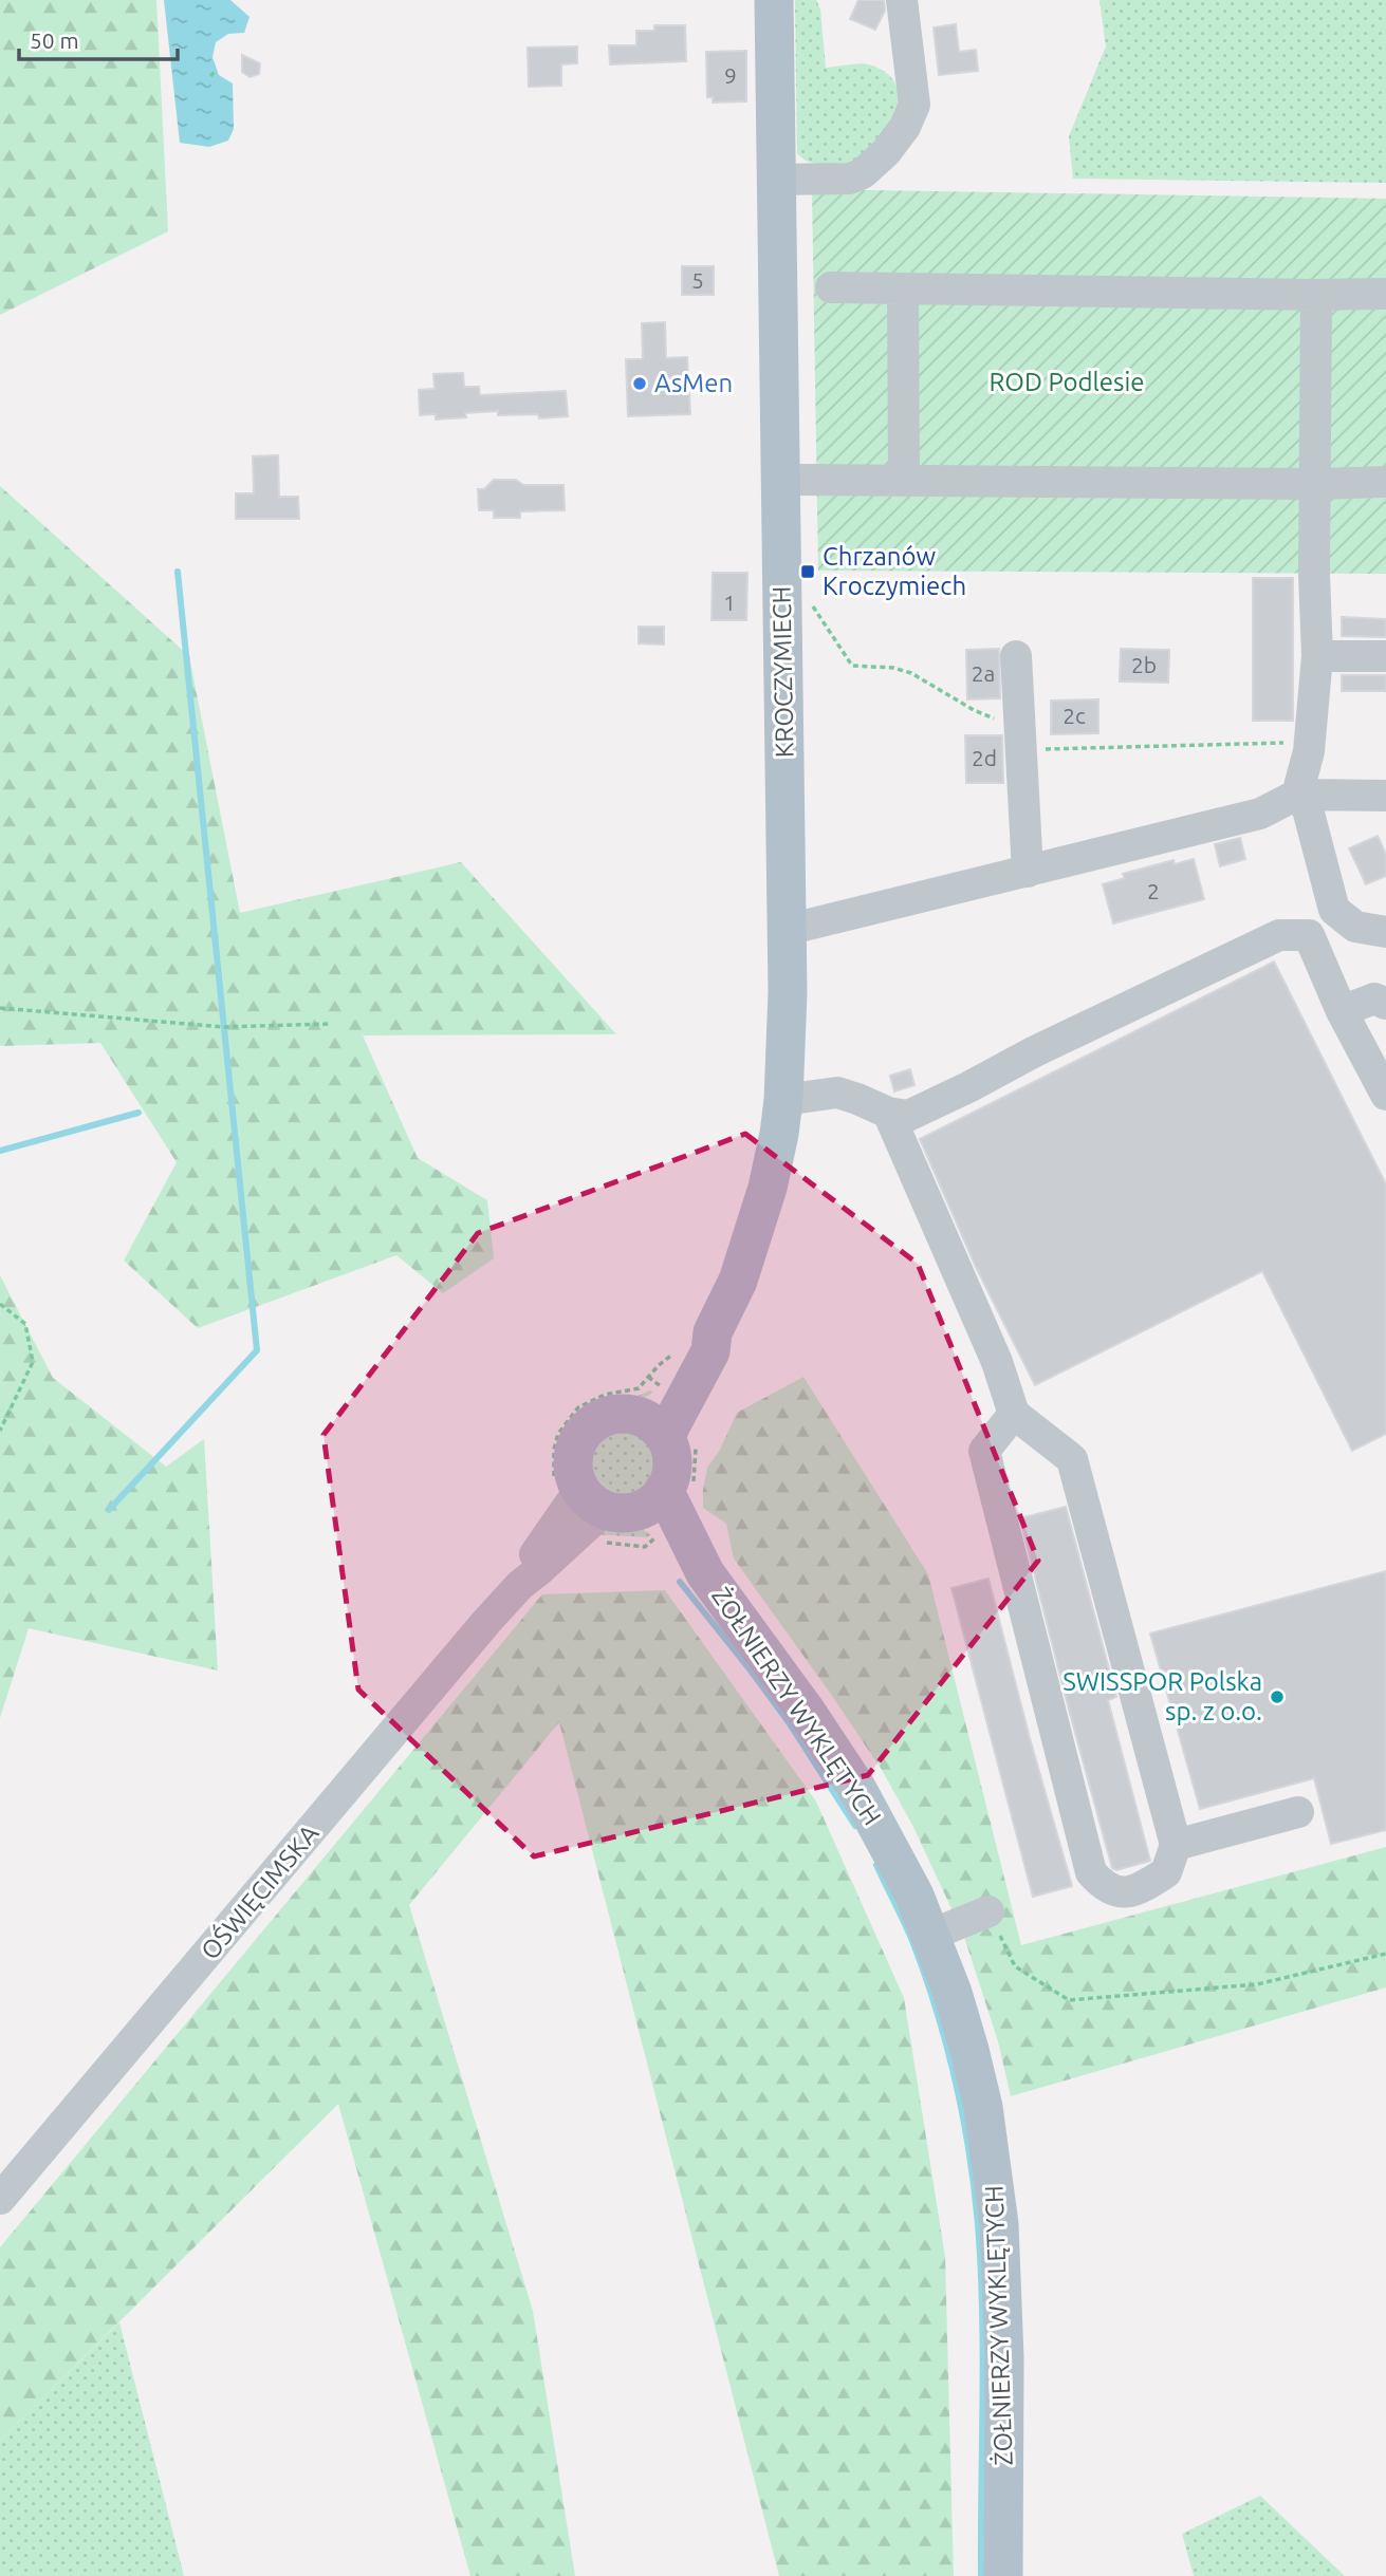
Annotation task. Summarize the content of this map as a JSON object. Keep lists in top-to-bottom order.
{
  "streets": {
    "main road": ["KROCZYMIECH", "ŻOŁNIERZY WYKLĘTYCH"],
    "street": ["OŚWIĘCIMSKA"]
  },
  "crossings": [
    ["KROCZYMIECH", "ŻOŁNIERZY WYKLĘTYCH"],
    ["KROCZYMIECH", "OŚWIĘCIMSKA"],
    ["ŻOŁNIERZY WYKLĘTYCH", "OŚWIĘCIMSKA"]
  ],
  "parks": ["ROD Podlesie"],
  "places": {
    "other": ["AsMen", "SWISSPOR Polska sp. z o.o."],
    "transit": ["Chrzanów Kroczymiech"]
  },
  "house_numbers": [
    "9",
    "5",
    "1",
    "2b",
    "2a",
    "2c",
    "2d",
    "2"
  ],
  "scale_bar": "50 m"
}
